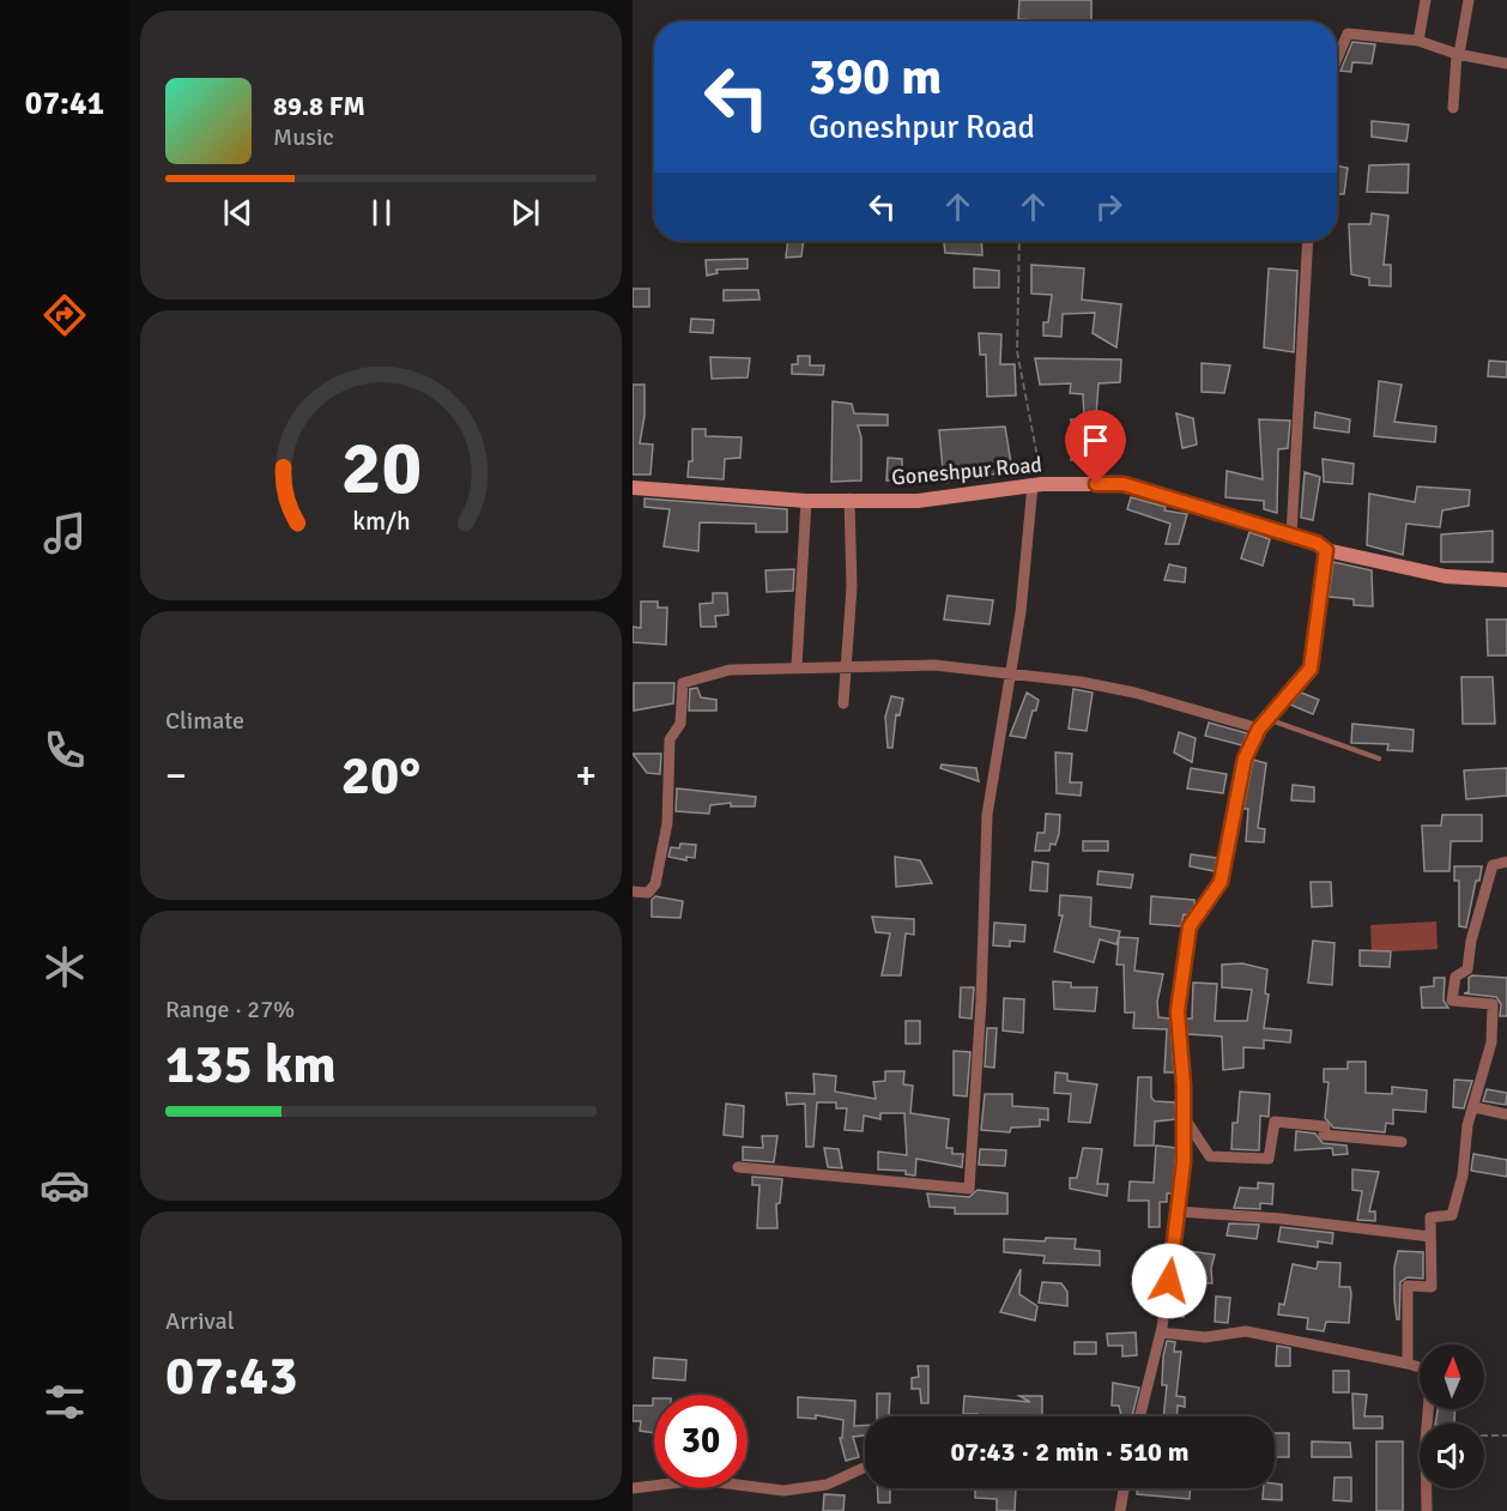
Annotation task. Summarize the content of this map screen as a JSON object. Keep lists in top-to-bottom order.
{
  "streets": {
    "street": ["Goneshpur Road"]
  },
  "north": "top",
  "page": {
    "tabs": "07:41",
    "turn": ["390 m", "Goneshpur Road"],
    "song": ["89.8 FM", "Music"],
    "tile": [
      "Climate",
      ["Range · 27%", "135 km"],
      ["Arrival", "07:43"]
    ],
    "heat": ["−", "20°", "+"],
    "limit": "30",
    "trip": "07:43 · 2 min · 510 m",
    "gauge": ["20", "km/h"]
  }
}
